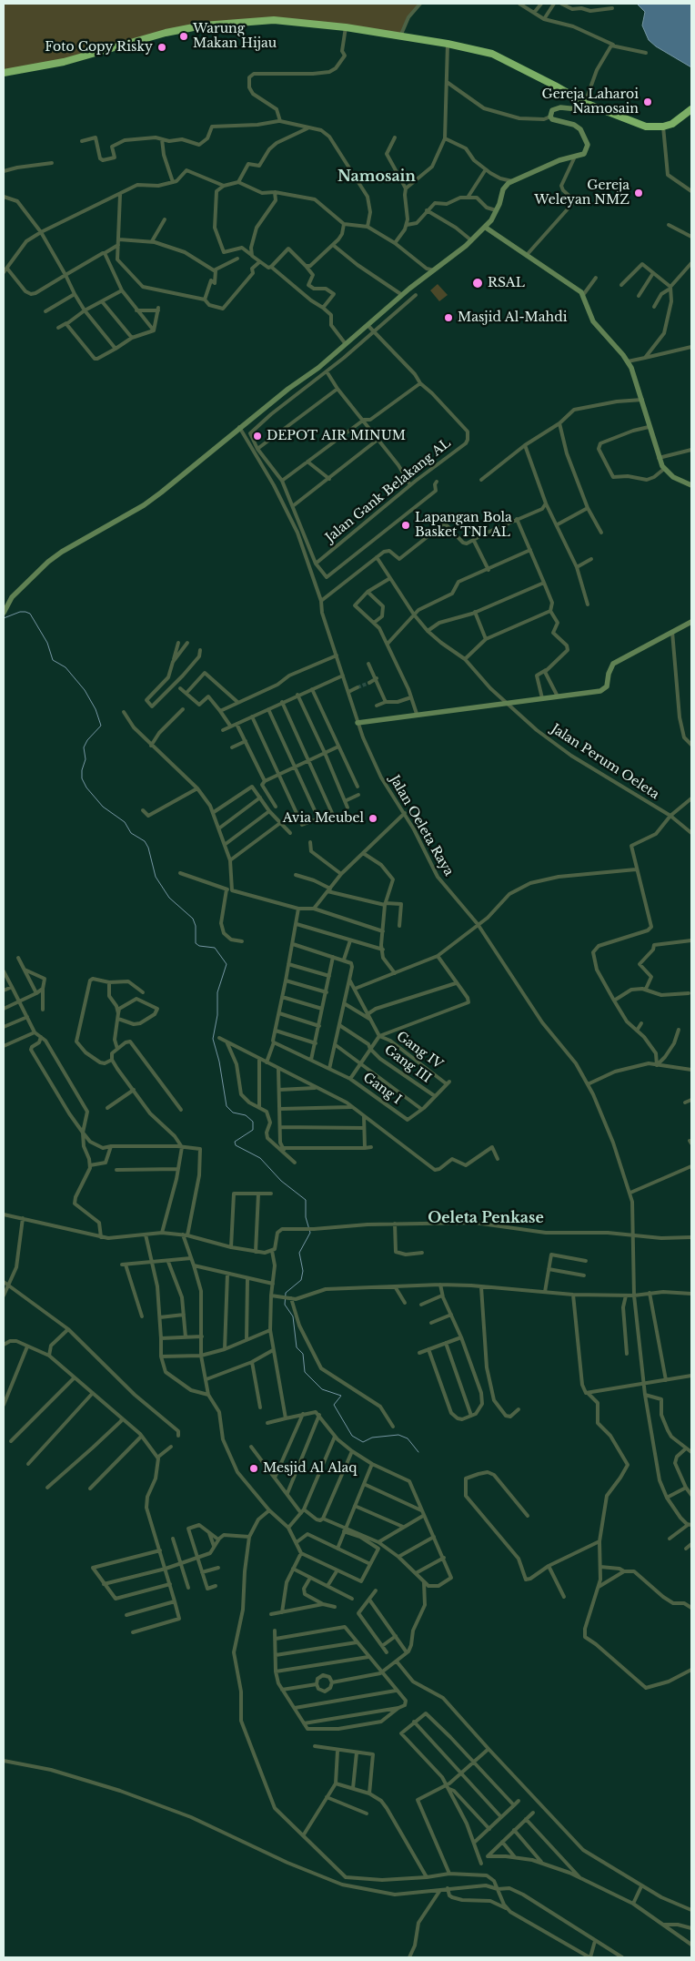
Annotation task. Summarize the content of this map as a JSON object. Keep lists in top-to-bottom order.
{
  "streets": {
    "street": [
      "Jalan Gank Belakang AL",
      "Jalan Perum Oeleta",
      "Jalan Oeleta Raya",
      "Gang IV",
      "Gang III",
      "Gang I"
    ]
  },
  "crossings": [
    ["Gang IV", "Gang III"]
  ],
  "districts": ["Namosain", "Oeleta Penkase"],
  "places": [
    "Warung Makan Hijau",
    "Foto Copy Risky",
    "Gereja Laharoi Namosain",
    "Gereja Weleyan NMZ",
    "RSAL",
    "Masjid Al-Mahdi",
    "DEPOT AIR MINUM",
    "Lapangan Bola Basket TNI AL",
    "Avia Meubel",
    "Mesjid Al Alaq"
  ]
}
